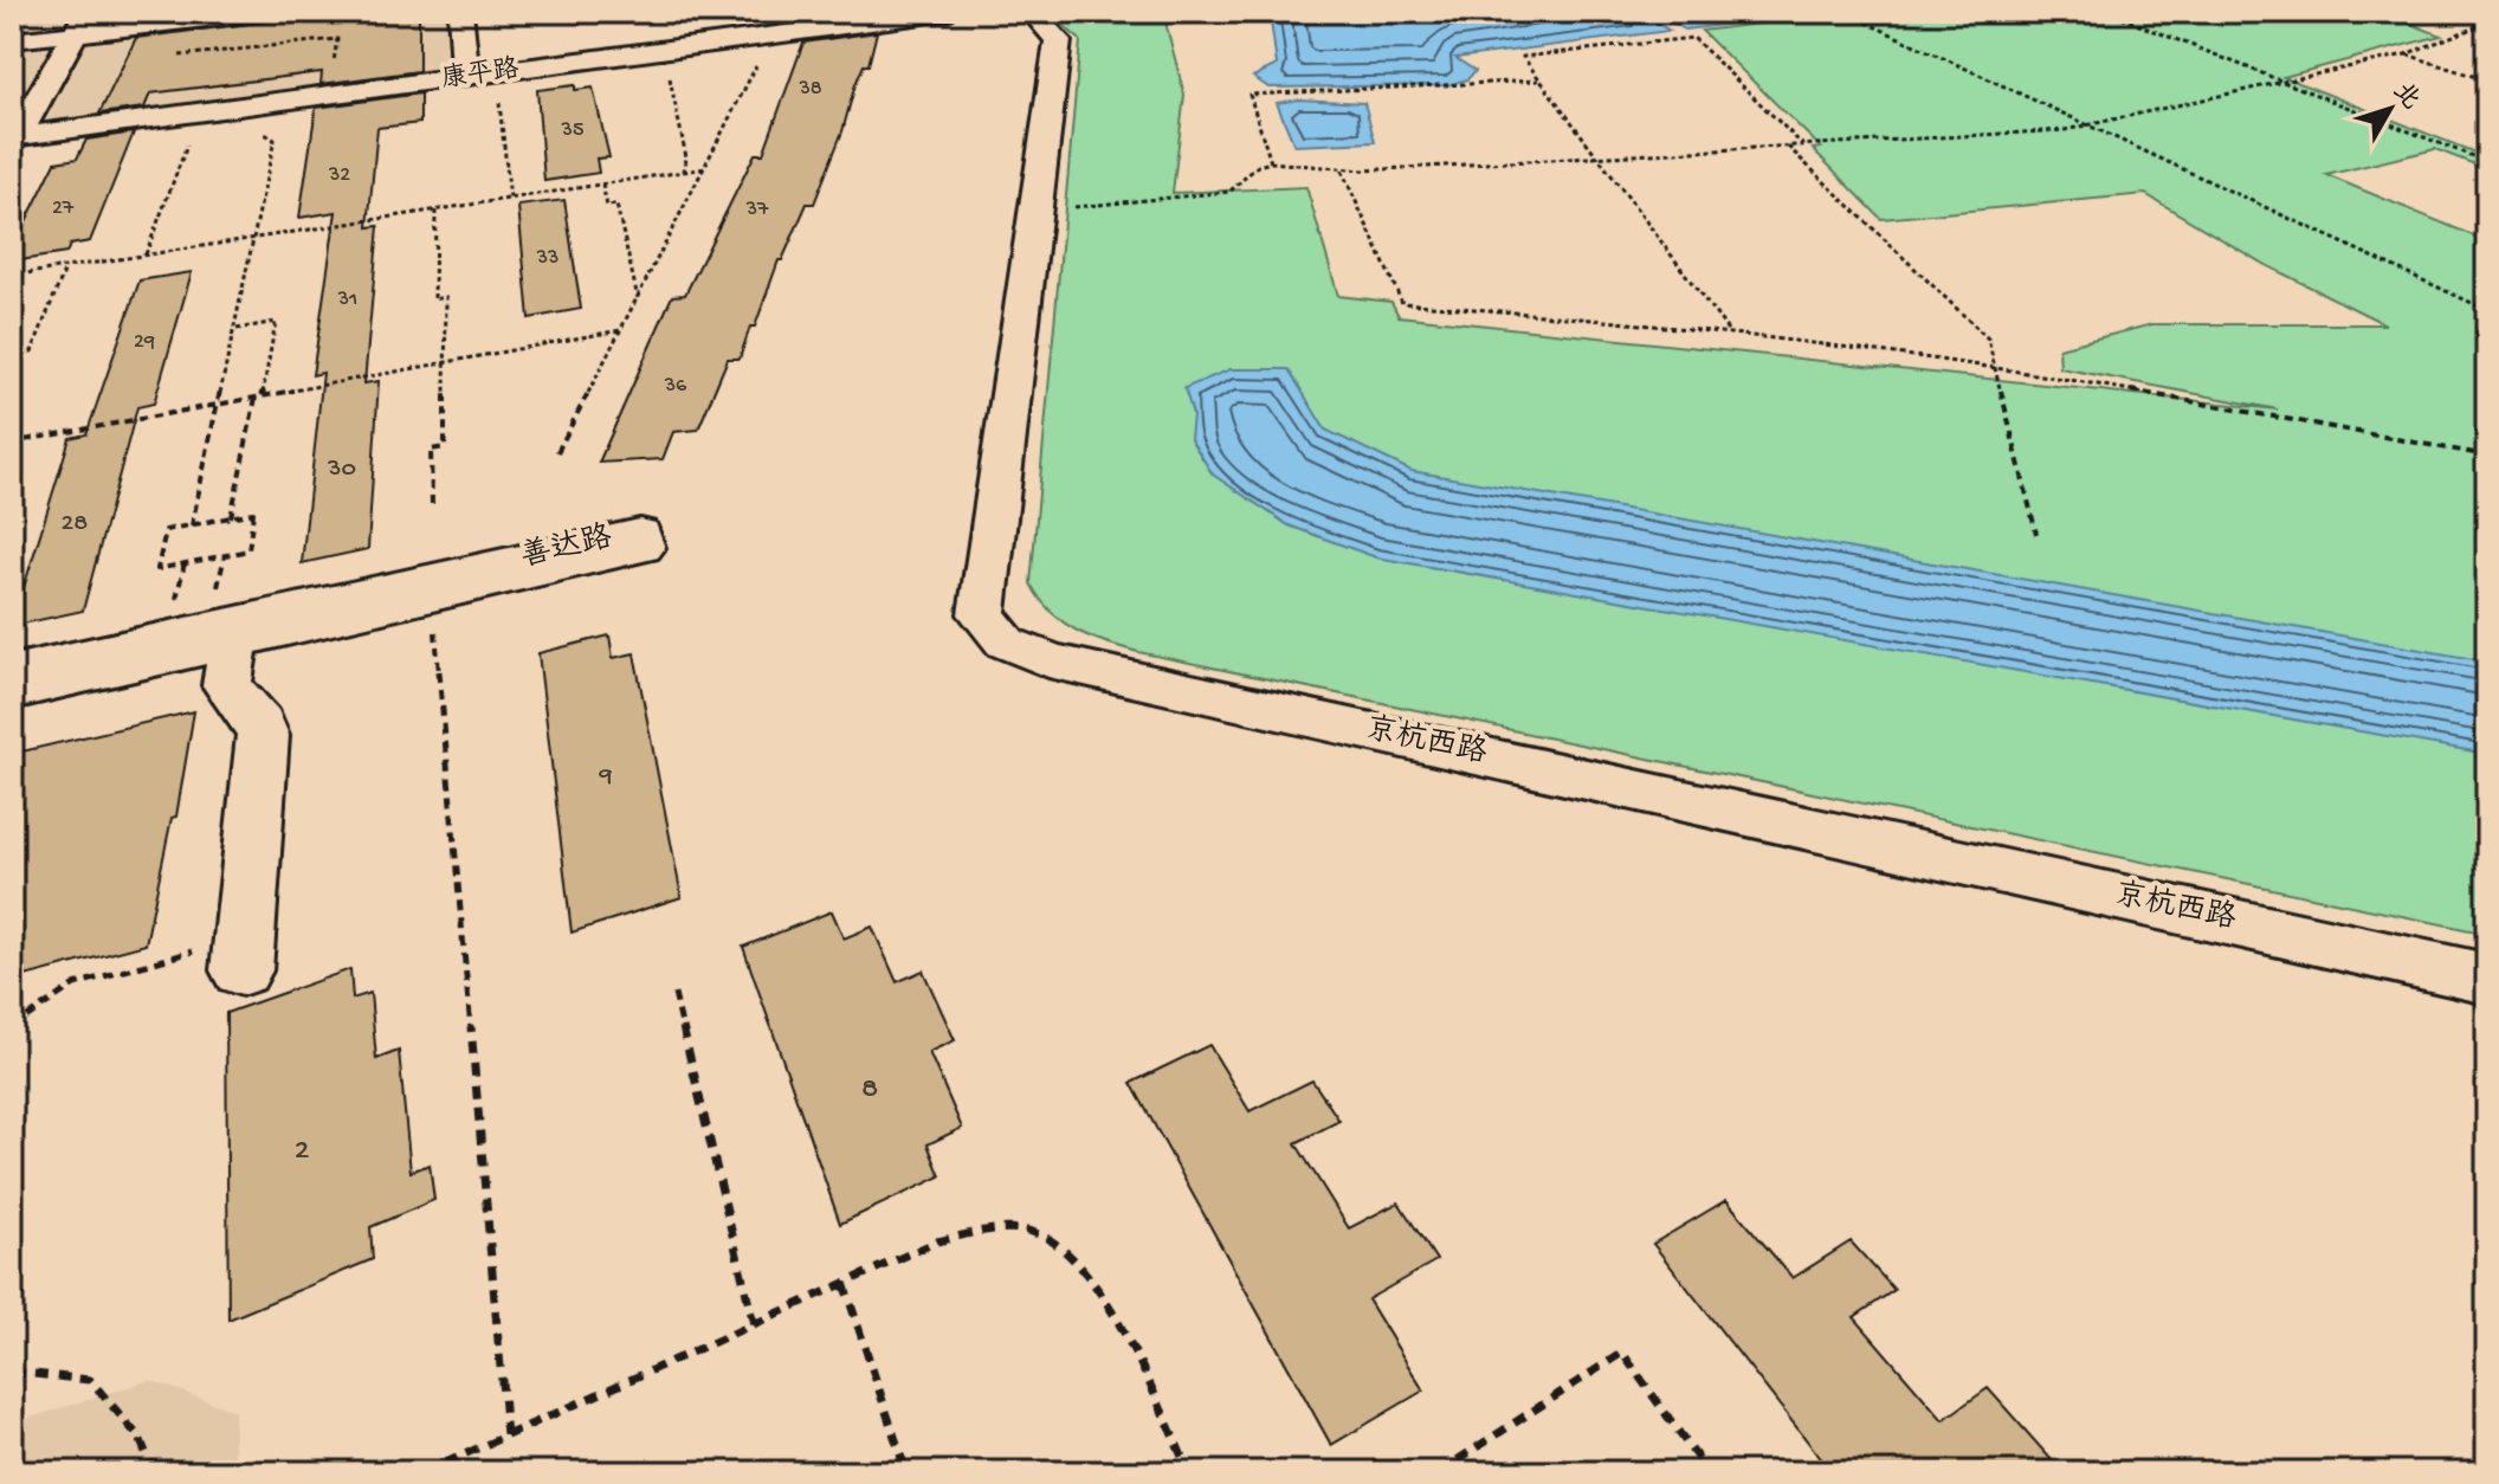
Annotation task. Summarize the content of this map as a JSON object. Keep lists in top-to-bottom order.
{
  "streets": {
    "street": ["康平路", "善达路", "京杭西路"]
  },
  "house_numbers": [
    "38",
    "35",
    "32",
    "27",
    "37",
    "33",
    "31",
    "29",
    "36",
    "30",
    "28",
    "9",
    "8",
    "2"
  ],
  "north": "top right"
}
